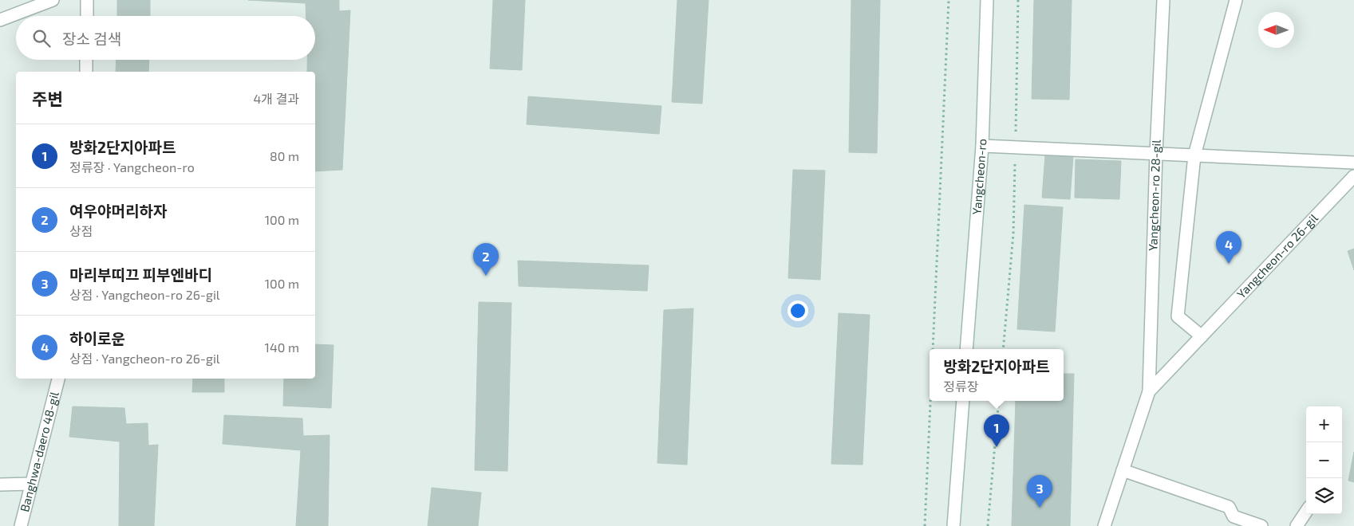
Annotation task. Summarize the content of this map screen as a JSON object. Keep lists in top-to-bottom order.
{
  "streets": {
    "street": [
      "Yangcheon-ro",
      "Yangcheon-ro 28-gil",
      "Yangcheon-ro 26-gil",
      "Banghwa-daero 48-gil"
    ]
  },
  "crossings": [
    ["Yangcheon-ro 28-gil", "Yangcheon-ro 26-gil"]
  ],
  "north": "left",
  "page": {
    "search": "장소 검색",
    "heading": ["주변", "4개 결과"],
    "list": [
      {
        "mark": "1",
        "name": "방화2단지아파트",
        "note": "정류장 · Yangcheon-ro",
        "value": "80 m"
      },
      {
        "mark": "2",
        "name": "여우야머리하자",
        "note": "상점",
        "value": "100 m"
      },
      {
        "mark": "3",
        "name": "마리부띠끄 피부엔바디",
        "note": "상점 · Yangcheon-ro 26-gil",
        "value": "100 m"
      },
      {
        "mark": "4",
        "name": "하이로운",
        "note": "상점 · Yangcheon-ro 26-gil",
        "value": "140 m"
      }
    ],
    "pins": [
      "4",
      "2",
      "1",
      "3"
    ],
    "popup": ["방화2단지아파트", "정류장"],
    "map_buttons": ["+", "−"]
  }
}
